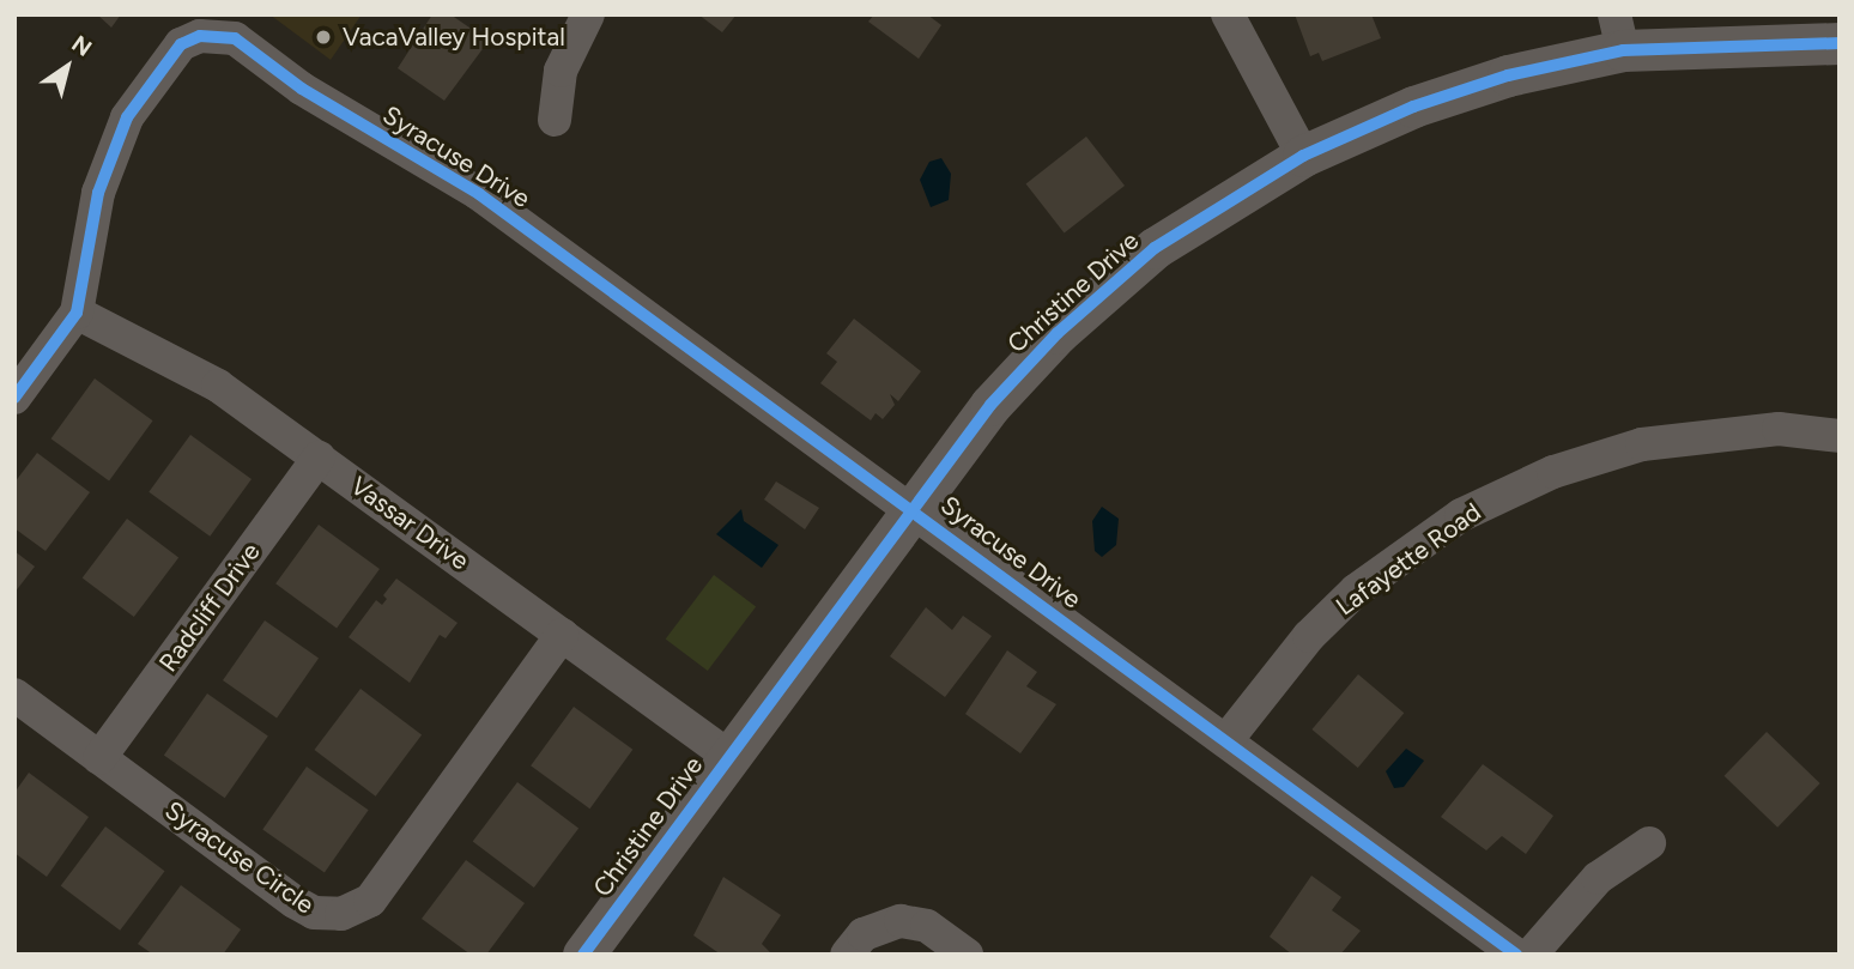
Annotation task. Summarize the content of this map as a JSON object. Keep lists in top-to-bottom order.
{
  "streets": {
    "street": [
      "Syracuse Drive",
      "Christine Drive",
      "Vassar Drive",
      "Lafayette Road",
      "Radcliff Drive",
      "Syracuse Circle"
    ]
  },
  "crossings": [
    ["Syracuse Drive", "Christine Drive"],
    ["Syracuse Drive", "Vassar Drive"],
    ["Syracuse Drive", "Lafayette Road"],
    ["Christine Drive", "Vassar Drive"],
    ["Vassar Drive", "Radcliff Drive"],
    ["Vassar Drive", "Syracuse Circle"],
    ["Radcliff Drive", "Syracuse Circle"]
  ],
  "places": ["VacaValley Hospital"],
  "north": "top right"
}
